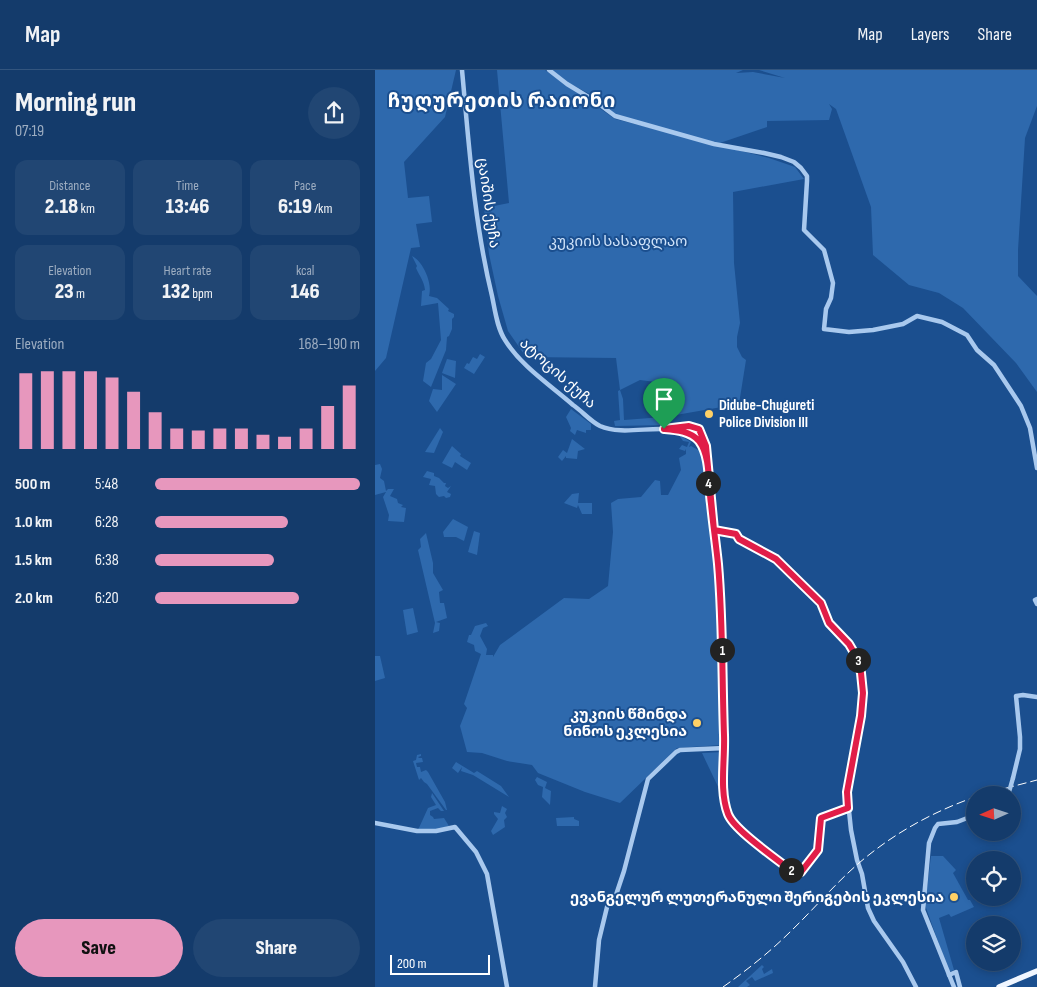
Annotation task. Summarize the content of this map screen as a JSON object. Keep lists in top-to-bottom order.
{
  "streets": {
    "street": ["ცაიშის ქუჩა", "ატოცის ქუჩა"]
  },
  "crossings": [
    ["ცაიშის ქუჩა", "ატოცის ქუჩა"]
  ],
  "districts": ["ჩუღურეთის რაიონი"],
  "parks": ["კუკიის სასაფლაო"],
  "places": ["Didube-Chugureti Police Division III", "კუკიის წმინდა ნინოს ეკლესია", "ევანგელურ ლუთერანული შერიგების ეკლესია"],
  "scale_bar": "200 m",
  "north": "left",
  "page": {
    "header": "Map",
    "nav": ["Map", "Layers", "Share"],
    "heading": ["Morning run", "07:19"],
    "stats": [
      ["Distance", "2.18 km"],
      ["Time", "13:46"],
      ["Pace", "6:19 /km"],
      ["Elevation", "23 m"],
      ["Heart rate", "132 bpm"],
      ["kcal", "146"]
    ],
    "chart": ["Elevation", "168–190 m"],
    "list": [
      {
        "name": "500 m",
        "note": "5:48"
      },
      {
        "name": "1.0 km",
        "note": "6:28"
      },
      {
        "name": "1.5 km",
        "note": "6:38"
      },
      {
        "name": "2.0 km",
        "note": "6:20"
      }
    ],
    "pins": [
      "4",
      "1",
      "3",
      "2"
    ],
    "buttons": ["Save", "Share"],
    "scale": "200 m"
  }
}
